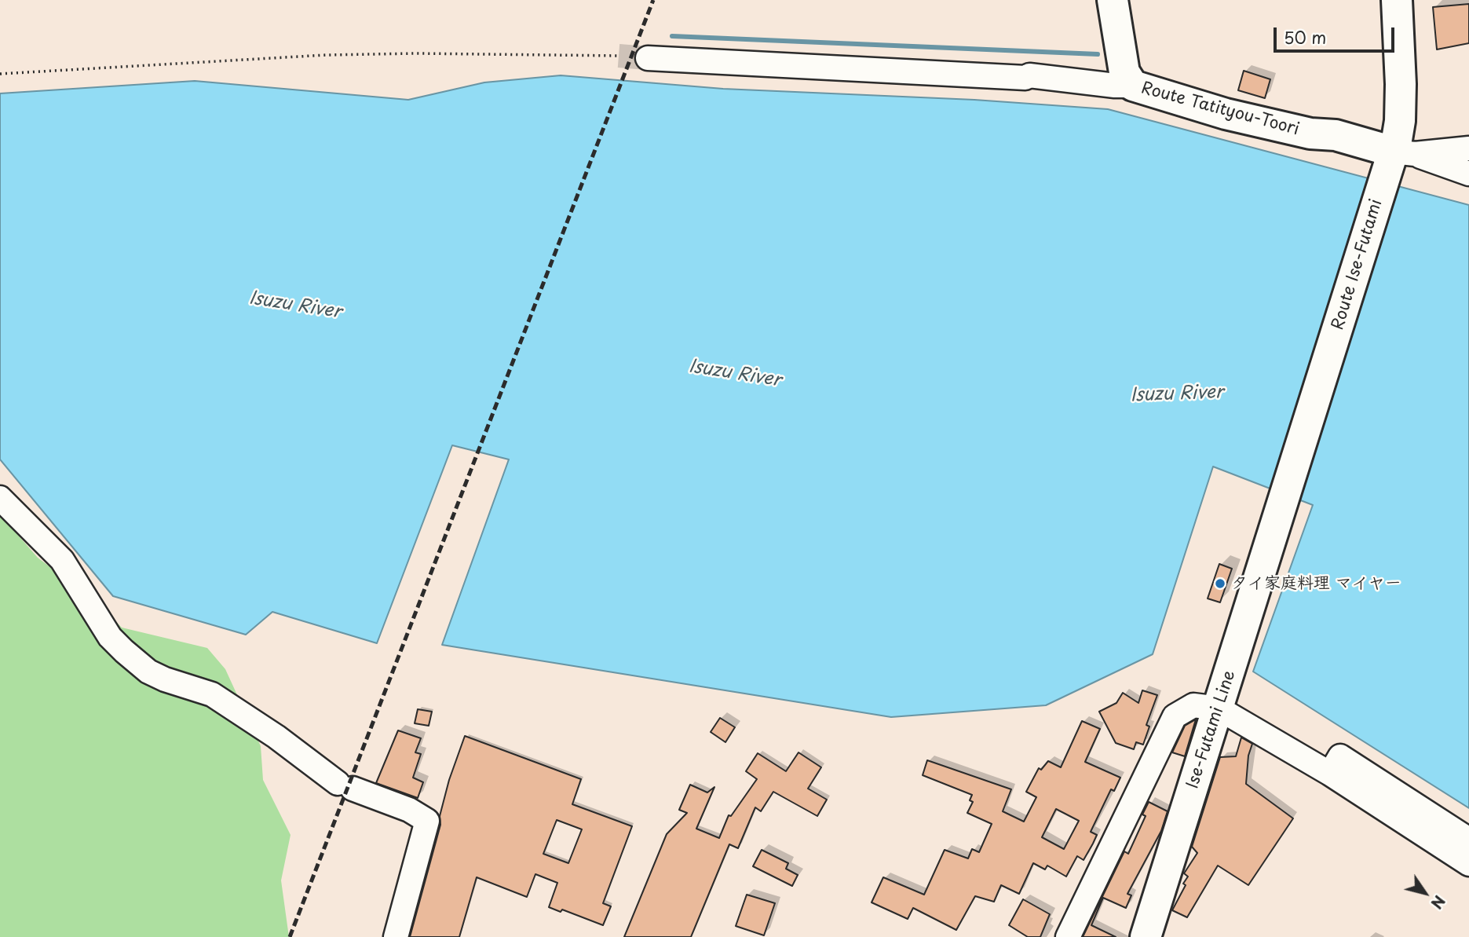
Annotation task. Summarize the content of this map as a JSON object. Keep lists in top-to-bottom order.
{
  "streets": {
    "main road": ["Route Tatityou-Toori", "Route Ise-Futami", "Ise-Futami Line"]
  },
  "crossings": [
    ["Route Tatityou-Toori", "Route Ise-Futami"],
    ["Route Ise-Futami", "Ise-Futami Line"]
  ],
  "water": ["Isuzu River"],
  "places": ["タイ家庭料理 マイヤー"],
  "scale_bar": "50 m",
  "north": "bottom right"
}
